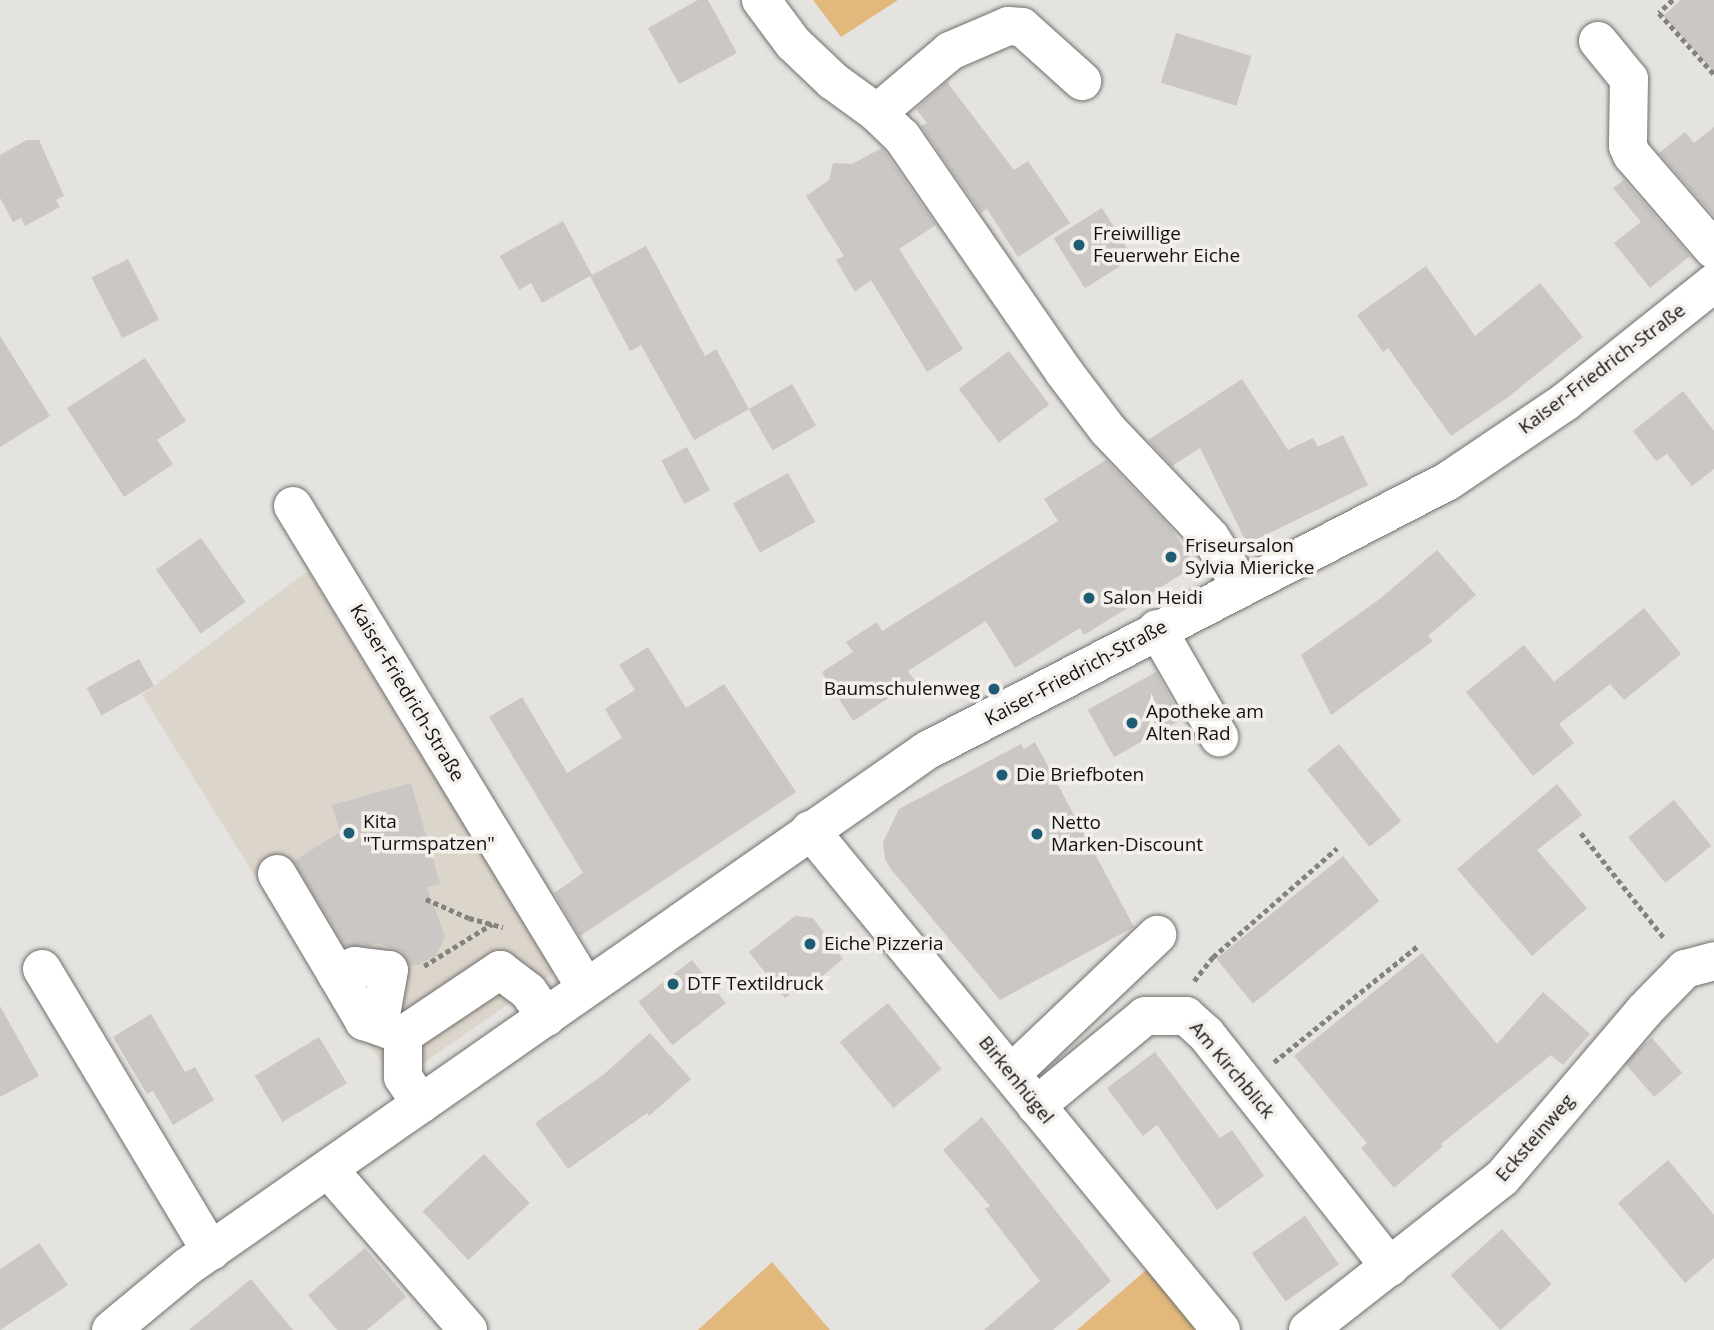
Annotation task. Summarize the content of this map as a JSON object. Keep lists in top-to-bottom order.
{
  "streets": {
    "street": [
      "Kaiser-Friedrich-Straße",
      "Am Kirchblick",
      "Birkenhügel",
      "Ecksteinweg"
    ]
  },
  "crossings": [
    ["Kaiser-Friedrich-Straße", "Birkenhügel"],
    ["Am Kirchblick", "Birkenhügel"],
    ["Am Kirchblick", "Ecksteinweg"]
  ],
  "places": [
    "Freiwillige Feuerwehr Eiche",
    "Friseursalon Sylvia Miericke",
    "Salon Heidi",
    "Baumschulenweg",
    "Apotheke am Alten Rad",
    "Die Briefboten",
    "Kita \"Turmspatzen\"",
    "Netto Marken-Discount",
    "Eiche Pizzeria",
    "DTF Textildruck"
  ]
}
